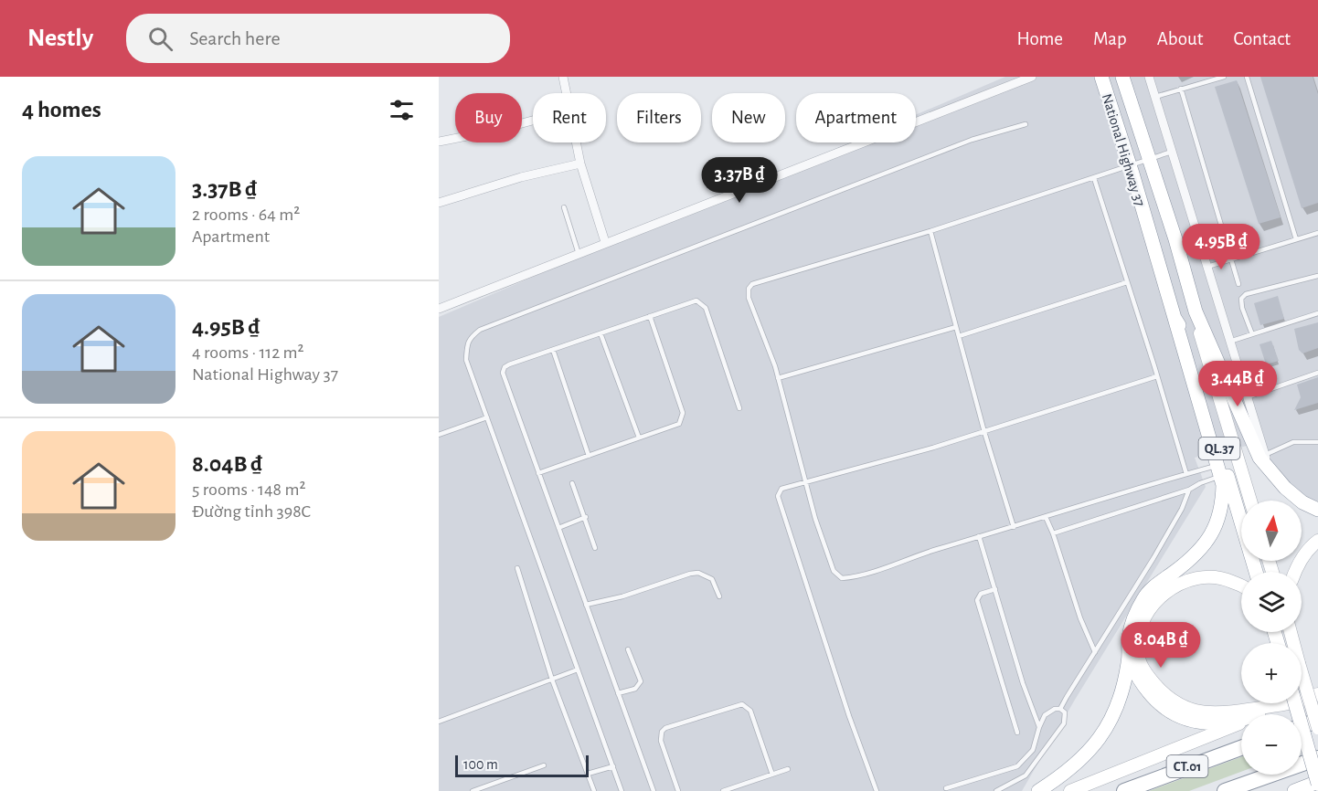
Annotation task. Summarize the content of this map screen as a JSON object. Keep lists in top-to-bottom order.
{
  "streets": {
    "highway": ["National Highway 37", "QL.37", "CT.01"]
  },
  "crossings": [
    ["National Highway 37", "QL.37"]
  ],
  "scale_bar": "100 m",
  "north": "top",
  "page": {
    "header": "Nestly",
    "search": "Search here",
    "nav": [
      "Home",
      "Map",
      "About",
      "Contact"
    ],
    "heading": "4 homes",
    "chip": [
      "Buy",
      "Rent",
      "Filters",
      "New",
      "Apartment"
    ],
    "list": [
      {
        "name": "3.37B ₫",
        "note": "2 rooms · 64 m² · Apartment"
      },
      {
        "name": "4.95B ₫",
        "note": "4 rooms · 112 m² · National Highway 37"
      },
      {
        "name": "8.04B ₫",
        "note": "5 rooms · 148 m² · Đường tỉnh 398C"
      }
    ],
    "price": [
      "3.37B ₫",
      "4.95B ₫",
      "3.44B ₫",
      "8.04B ₫"
    ],
    "map_buttons": ["+", "−"],
    "scale": "100 m"
  }
}
